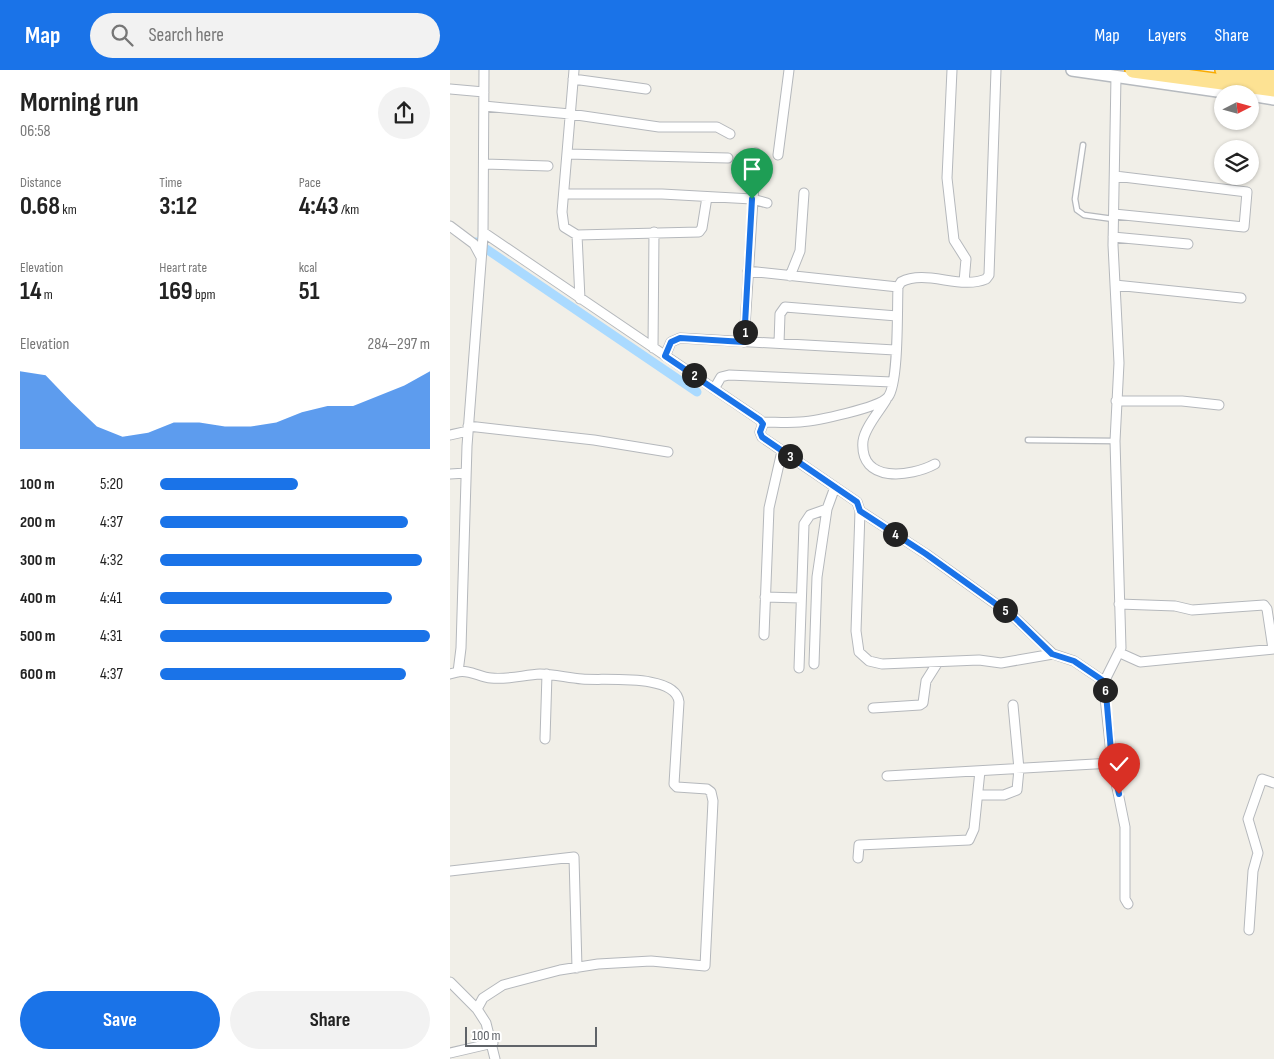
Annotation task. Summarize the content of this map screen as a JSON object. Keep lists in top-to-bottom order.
{
  "scale_bar": "100 m",
  "north": "right",
  "page": {
    "header": "Map",
    "search": "Search here",
    "nav": ["Map", "Layers", "Share"],
    "heading": ["Morning run", "06:58"],
    "stats": [
      ["Distance", "0.68 km"],
      ["Time", "3:12"],
      ["Pace", "4:43 /km"],
      ["Elevation", "14 m"],
      ["Heart rate", "169 bpm"],
      ["kcal", "51"]
    ],
    "pins": [
      "1",
      "2",
      "3",
      "4",
      "5",
      "6"
    ],
    "chart": ["Elevation", "284–297 m"],
    "list": [
      {
        "name": "100 m",
        "note": "5:20"
      },
      {
        "name": "200 m",
        "note": "4:37"
      },
      {
        "name": "300 m",
        "note": "4:32"
      },
      {
        "name": "400 m",
        "note": "4:41"
      },
      {
        "name": "500 m",
        "note": "4:31"
      },
      {
        "name": "600 m",
        "note": "4:37"
      }
    ],
    "buttons": ["Save", "Share"],
    "scale": "100 m"
  }
}
